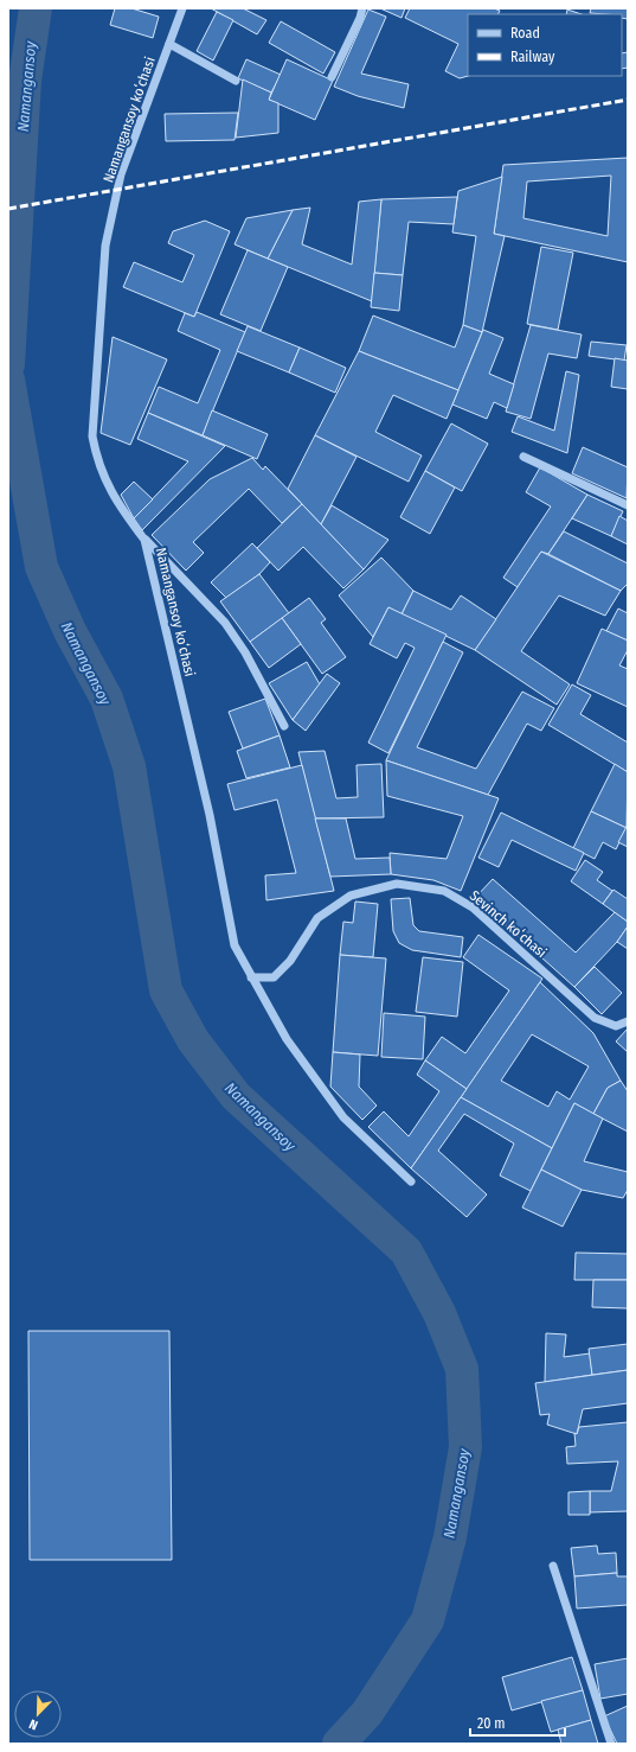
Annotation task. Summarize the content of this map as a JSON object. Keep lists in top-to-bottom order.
{
  "streets": {
    "street": ["Namangansoy koʻchasi", "Sevinch koʻchasi"]
  },
  "crossings": [
    ["Namangansoy koʻchasi", "Sevinch koʻchasi"]
  ],
  "water": ["Namangansoy"],
  "legend": ["Road", "Railway"],
  "scale_bar": "20 m",
  "north": "bottom left"
}
